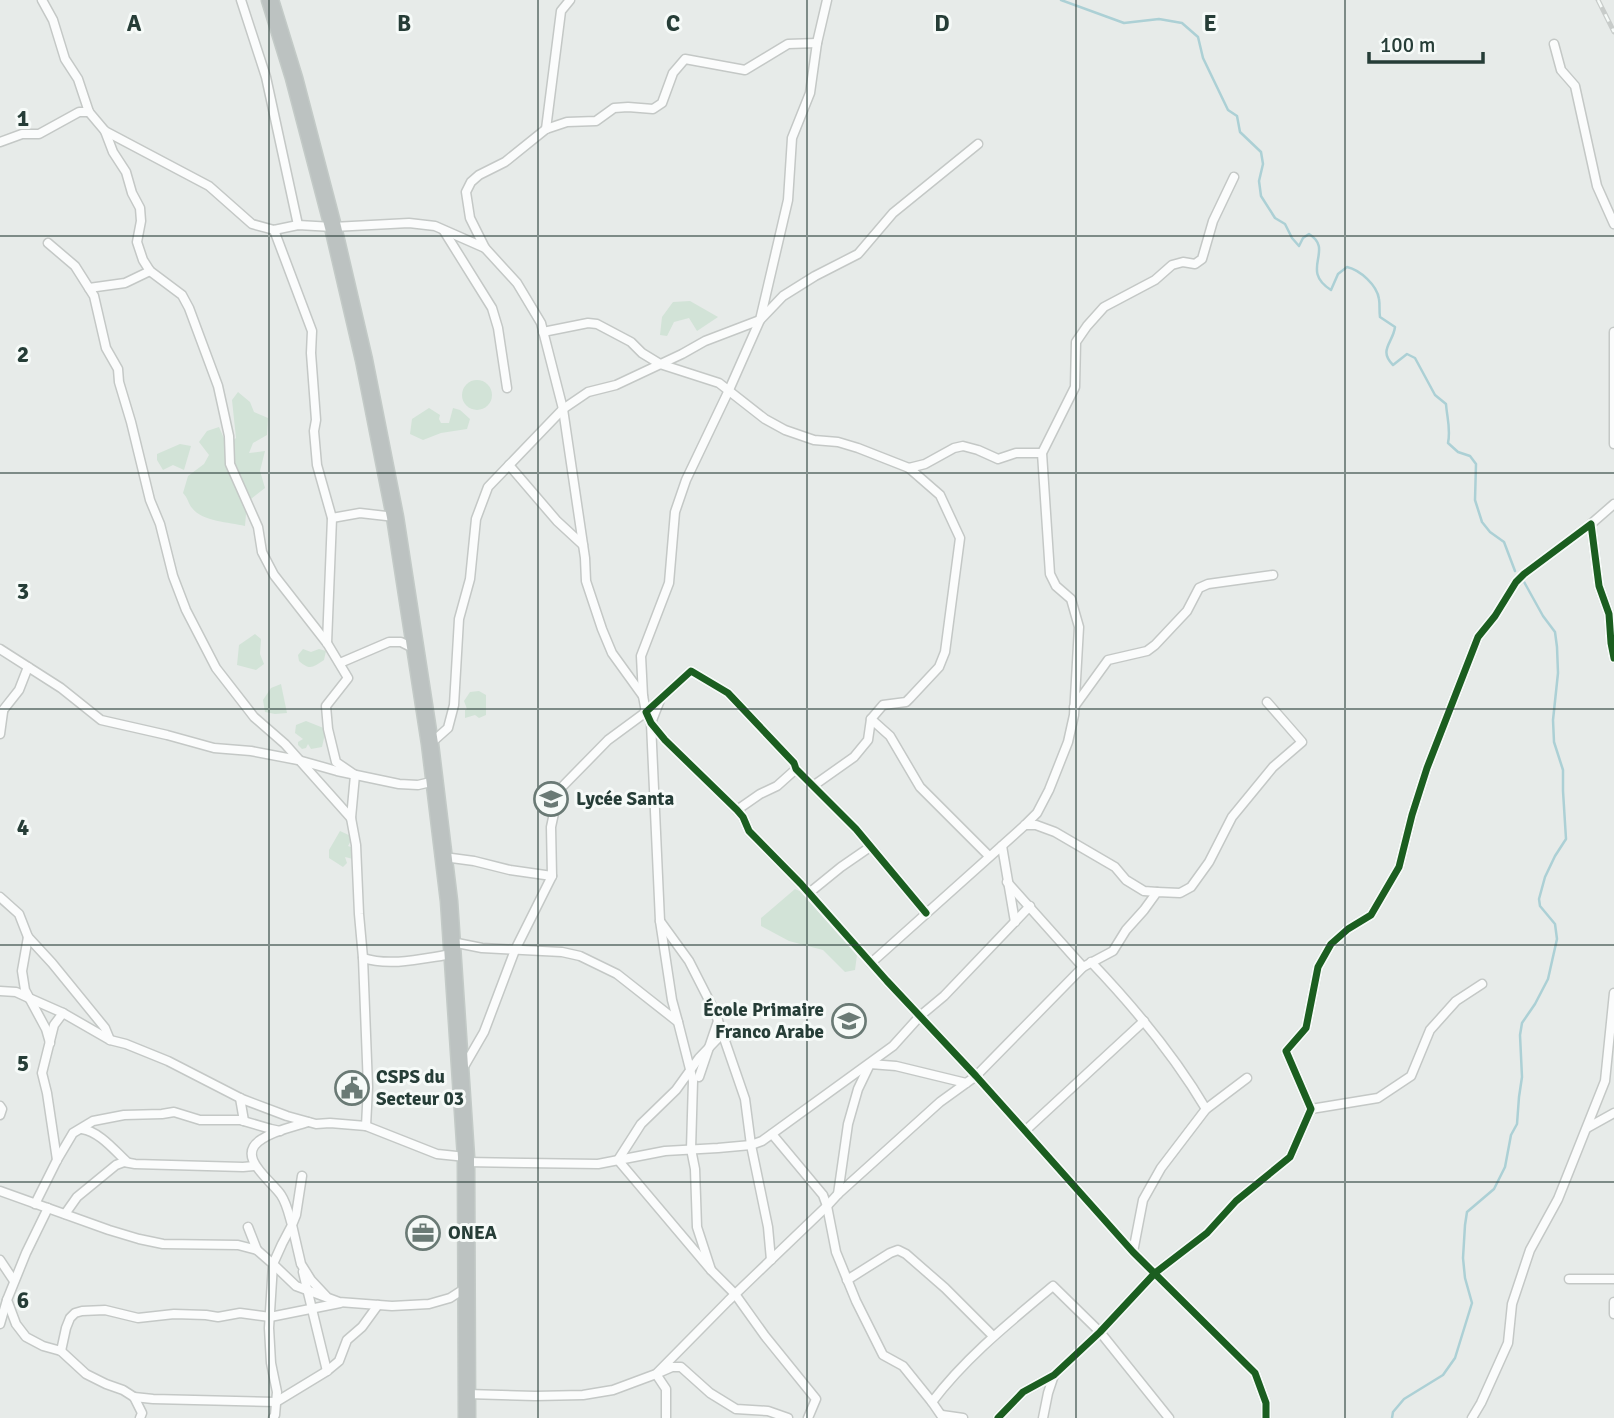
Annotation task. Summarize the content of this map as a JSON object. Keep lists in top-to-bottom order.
{
  "places": {
    "school or university": ["Lycée Santa", "École Primaire Franco Arabe"],
    "public building": ["CSPS du Secteur 03"],
    "office": ["ONEA"]
  },
  "scale_bar": "100 m",
  "grid": {
    "columns": [
      "A",
      "B",
      "C",
      "D",
      "E"
    ],
    "rows": [
      "1",
      "2",
      "3",
      "4",
      "5",
      "6"
    ]
  }
}
